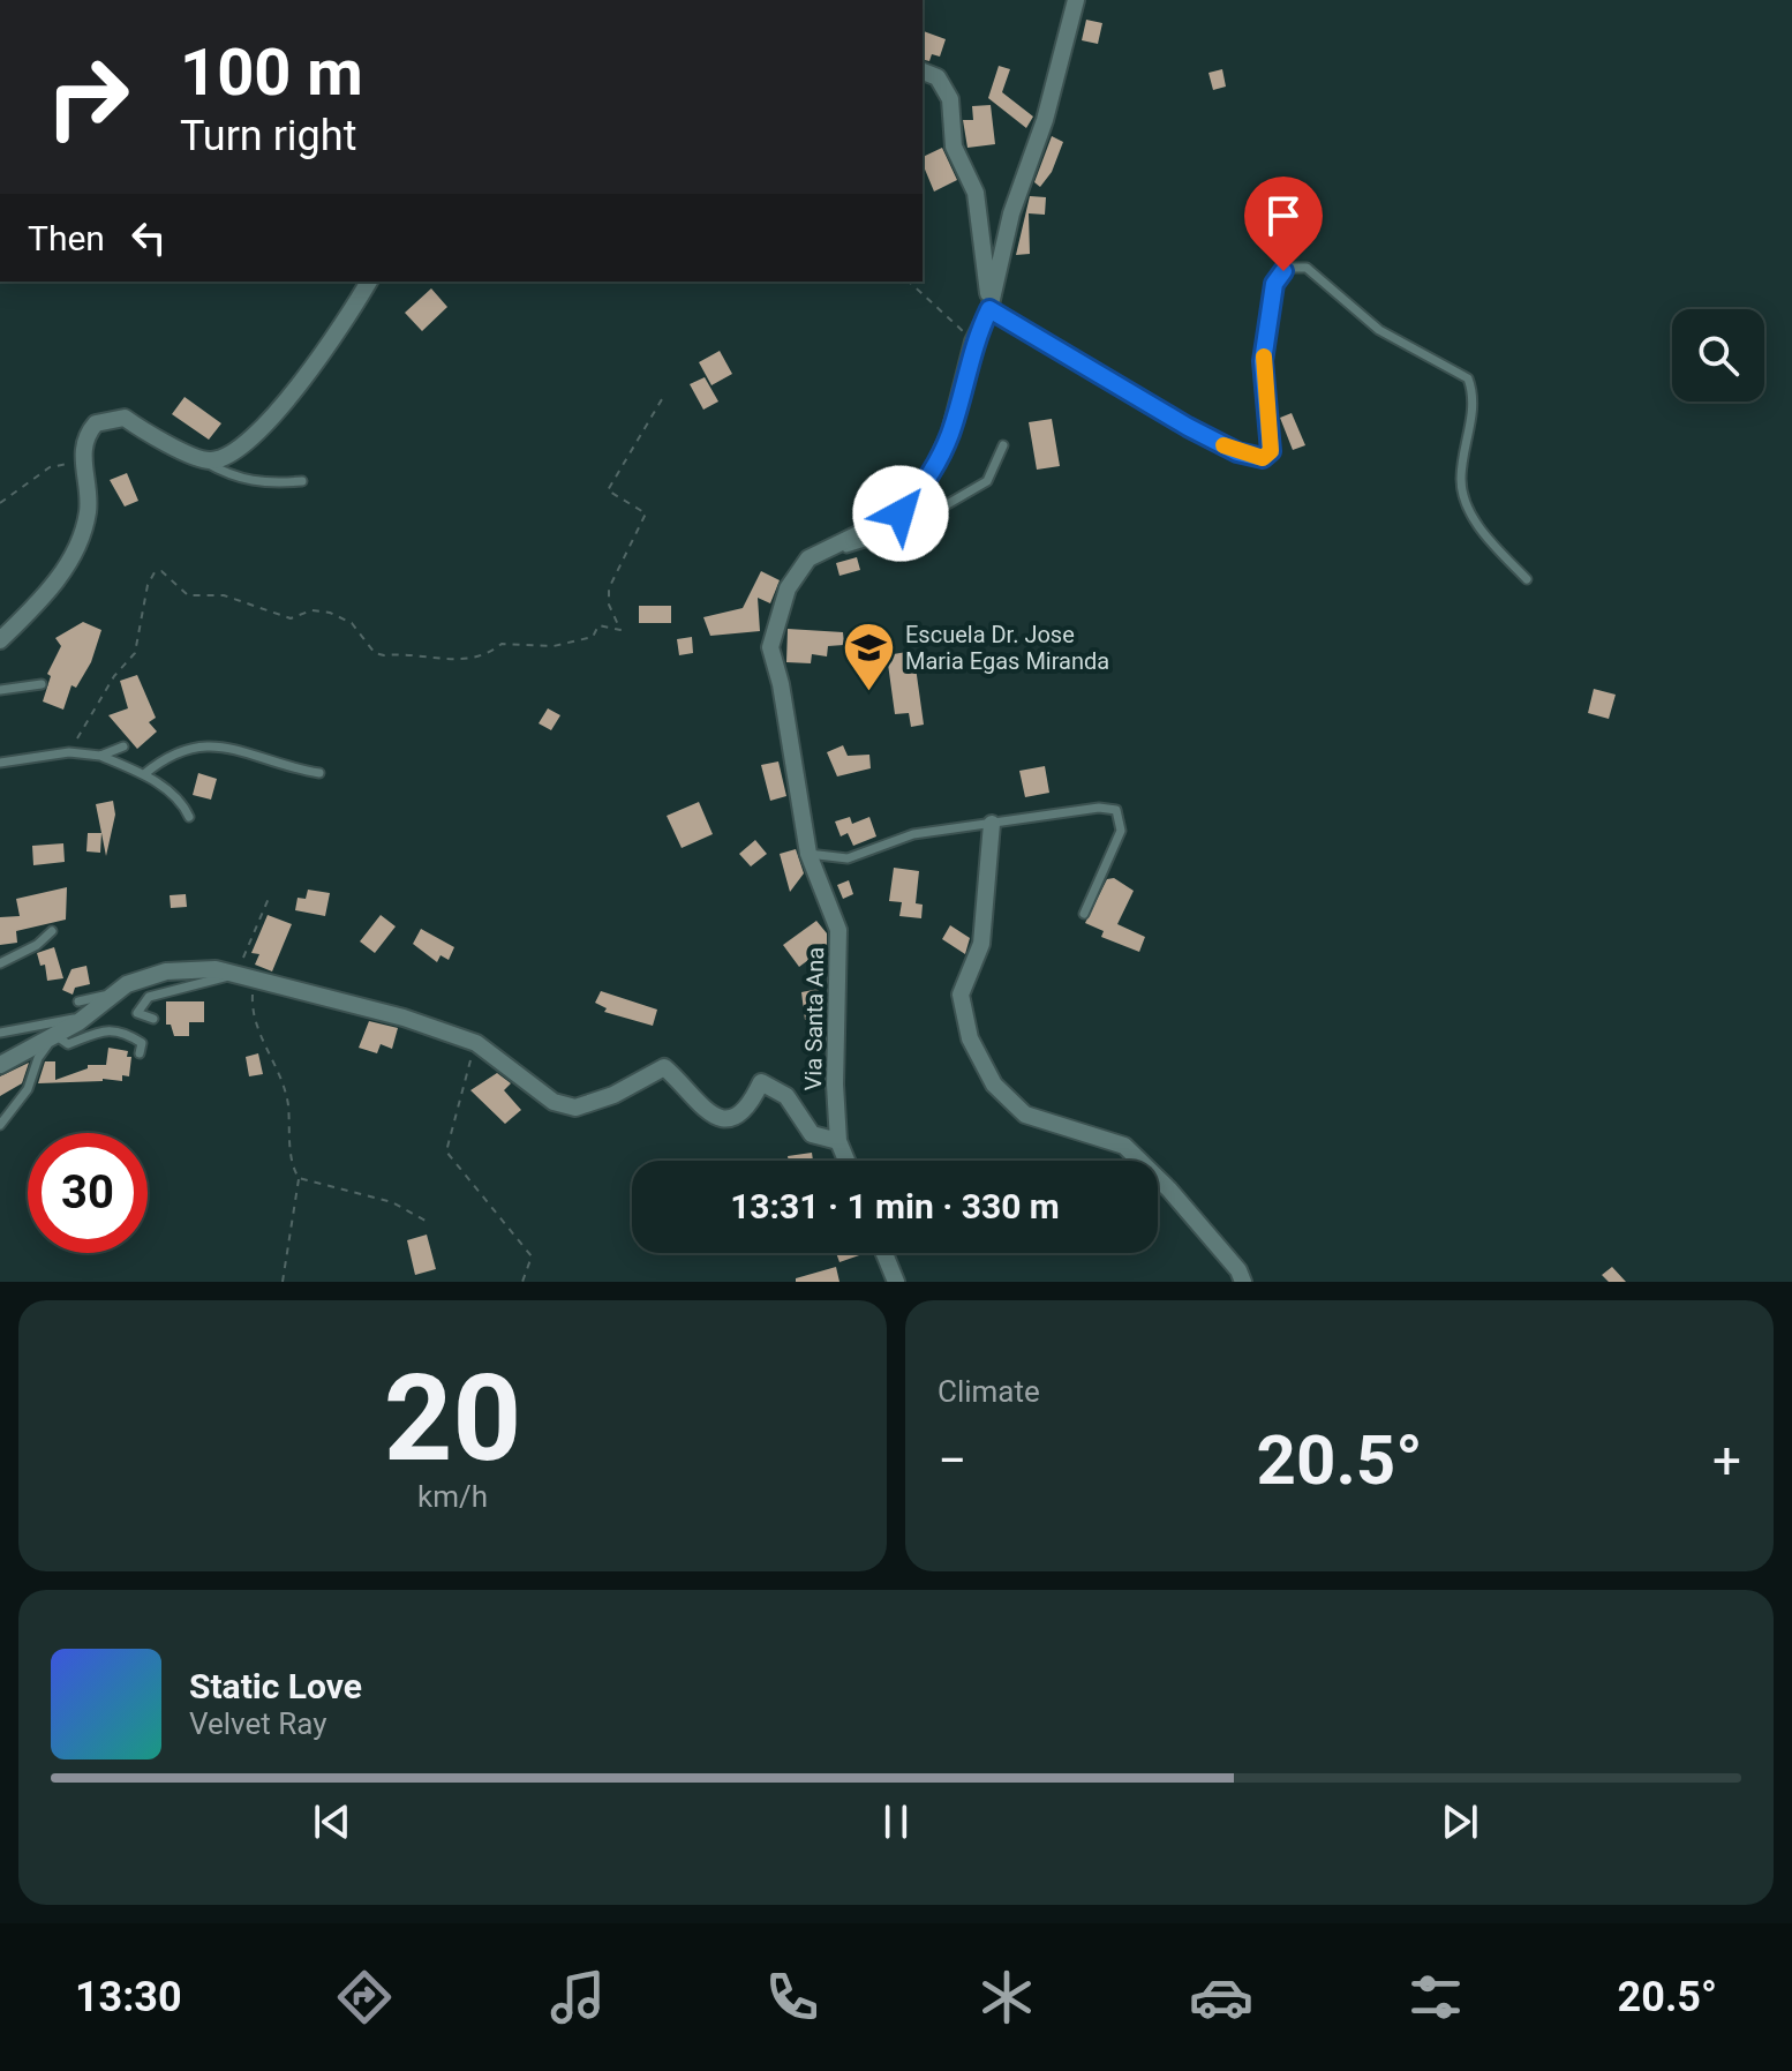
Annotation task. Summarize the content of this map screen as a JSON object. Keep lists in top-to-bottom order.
{
  "streets": {
    "street": ["Via Santa Ana"]
  },
  "places": {
    "school or university": ["Escuela Dr. Jose Maria Egas Miranda"]
  },
  "page": {
    "turn": ["100 m", "Turn right"],
    "then": "Then",
    "limit": "30",
    "trip": "13:31 · 1 min · 330 m",
    "tile": [
      ["20", "km/h"],
      "Climate"
    ],
    "heat": ["−", "20.5°", "+"],
    "song": ["Static Love", "Velvet Ray"],
    "tabs": ["13:30", "20.5°"]
  }
}
